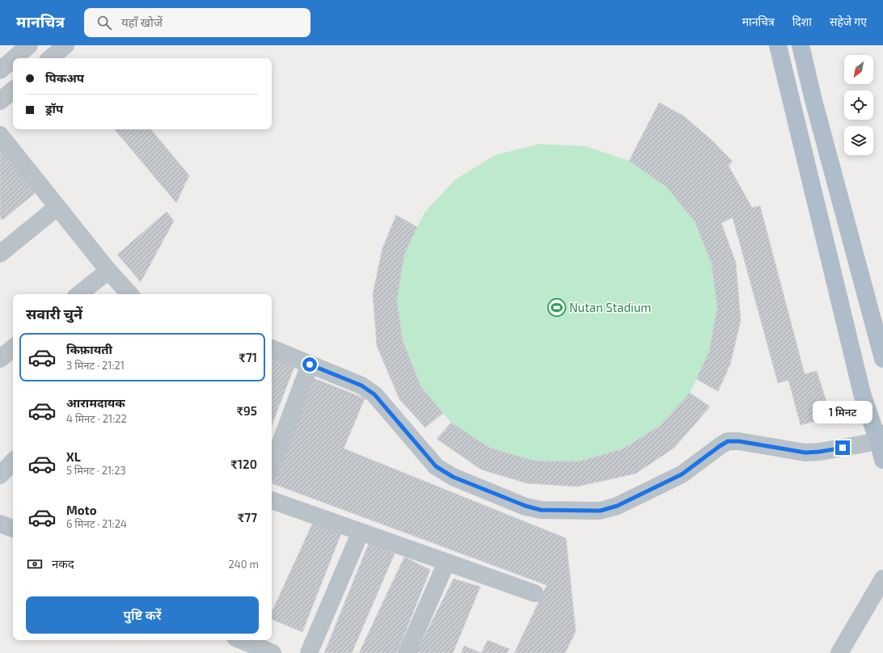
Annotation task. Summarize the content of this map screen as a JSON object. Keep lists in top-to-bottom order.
{
  "places": {
    "sports": ["Nutan Stadium"]
  },
  "north": "bottom left",
  "page": {
    "header": "मानचित्र",
    "search": "यहाँ खोजें",
    "nav": ["मानचित्र", "दिशा", "सहेजे गए"],
    "banner": ["पिकअप", "ड्रॉप"],
    "heading": "सवारी चुनें",
    "list": [
      {
        "name": "किफ़ायती",
        "note": "3 मिनट · 21:21",
        "value": "₹71"
      },
      {
        "name": "आरामदायक",
        "note": "4 मिनट · 21:22",
        "value": "₹95"
      },
      {
        "name": "XL",
        "note": "5 मिनट · 21:23",
        "value": "₹120"
      },
      {
        "name": "Moto",
        "note": "6 मिनट · 21:24",
        "value": "₹77"
      }
    ],
    "bubble": "1 मिनट",
    "pay": ["नकद", "240 m"],
    "buttons": "पुष्टि करें"
  }
}
